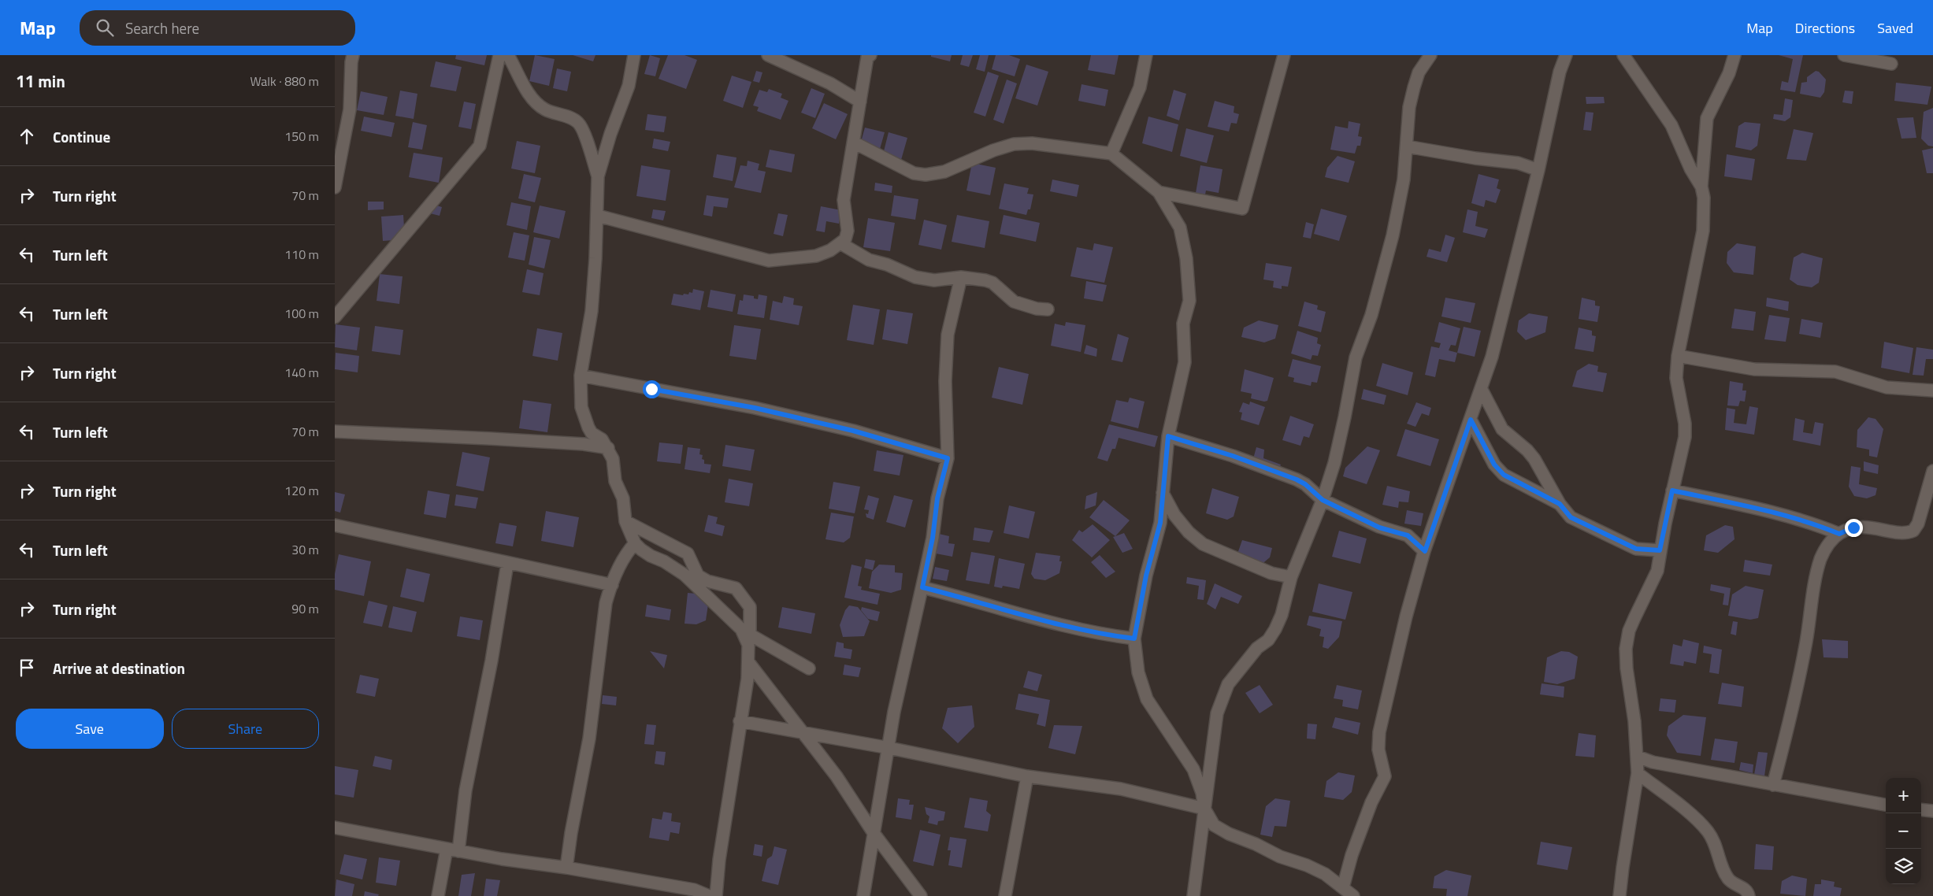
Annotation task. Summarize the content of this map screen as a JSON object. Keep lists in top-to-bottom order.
{
  "page": {
    "header": "Map",
    "search": "Search here",
    "nav": ["Map", "Directions", "Saved"],
    "heading": ["11 min", "Walk · 880 m"],
    "list": [
      ["Continue", "150 m"],
      ["Turn right", "70 m"],
      ["Turn left", "110 m"],
      ["Turn left", "100 m"],
      ["Turn right", "140 m"],
      ["Turn left", "70 m"],
      ["Turn right", "120 m"],
      ["Turn left", "30 m"],
      ["Turn right", "90 m"],
      "Arrive at destination"
    ],
    "buttons": ["Save", "Share"],
    "map_buttons": ["+", "−"]
  }
}
